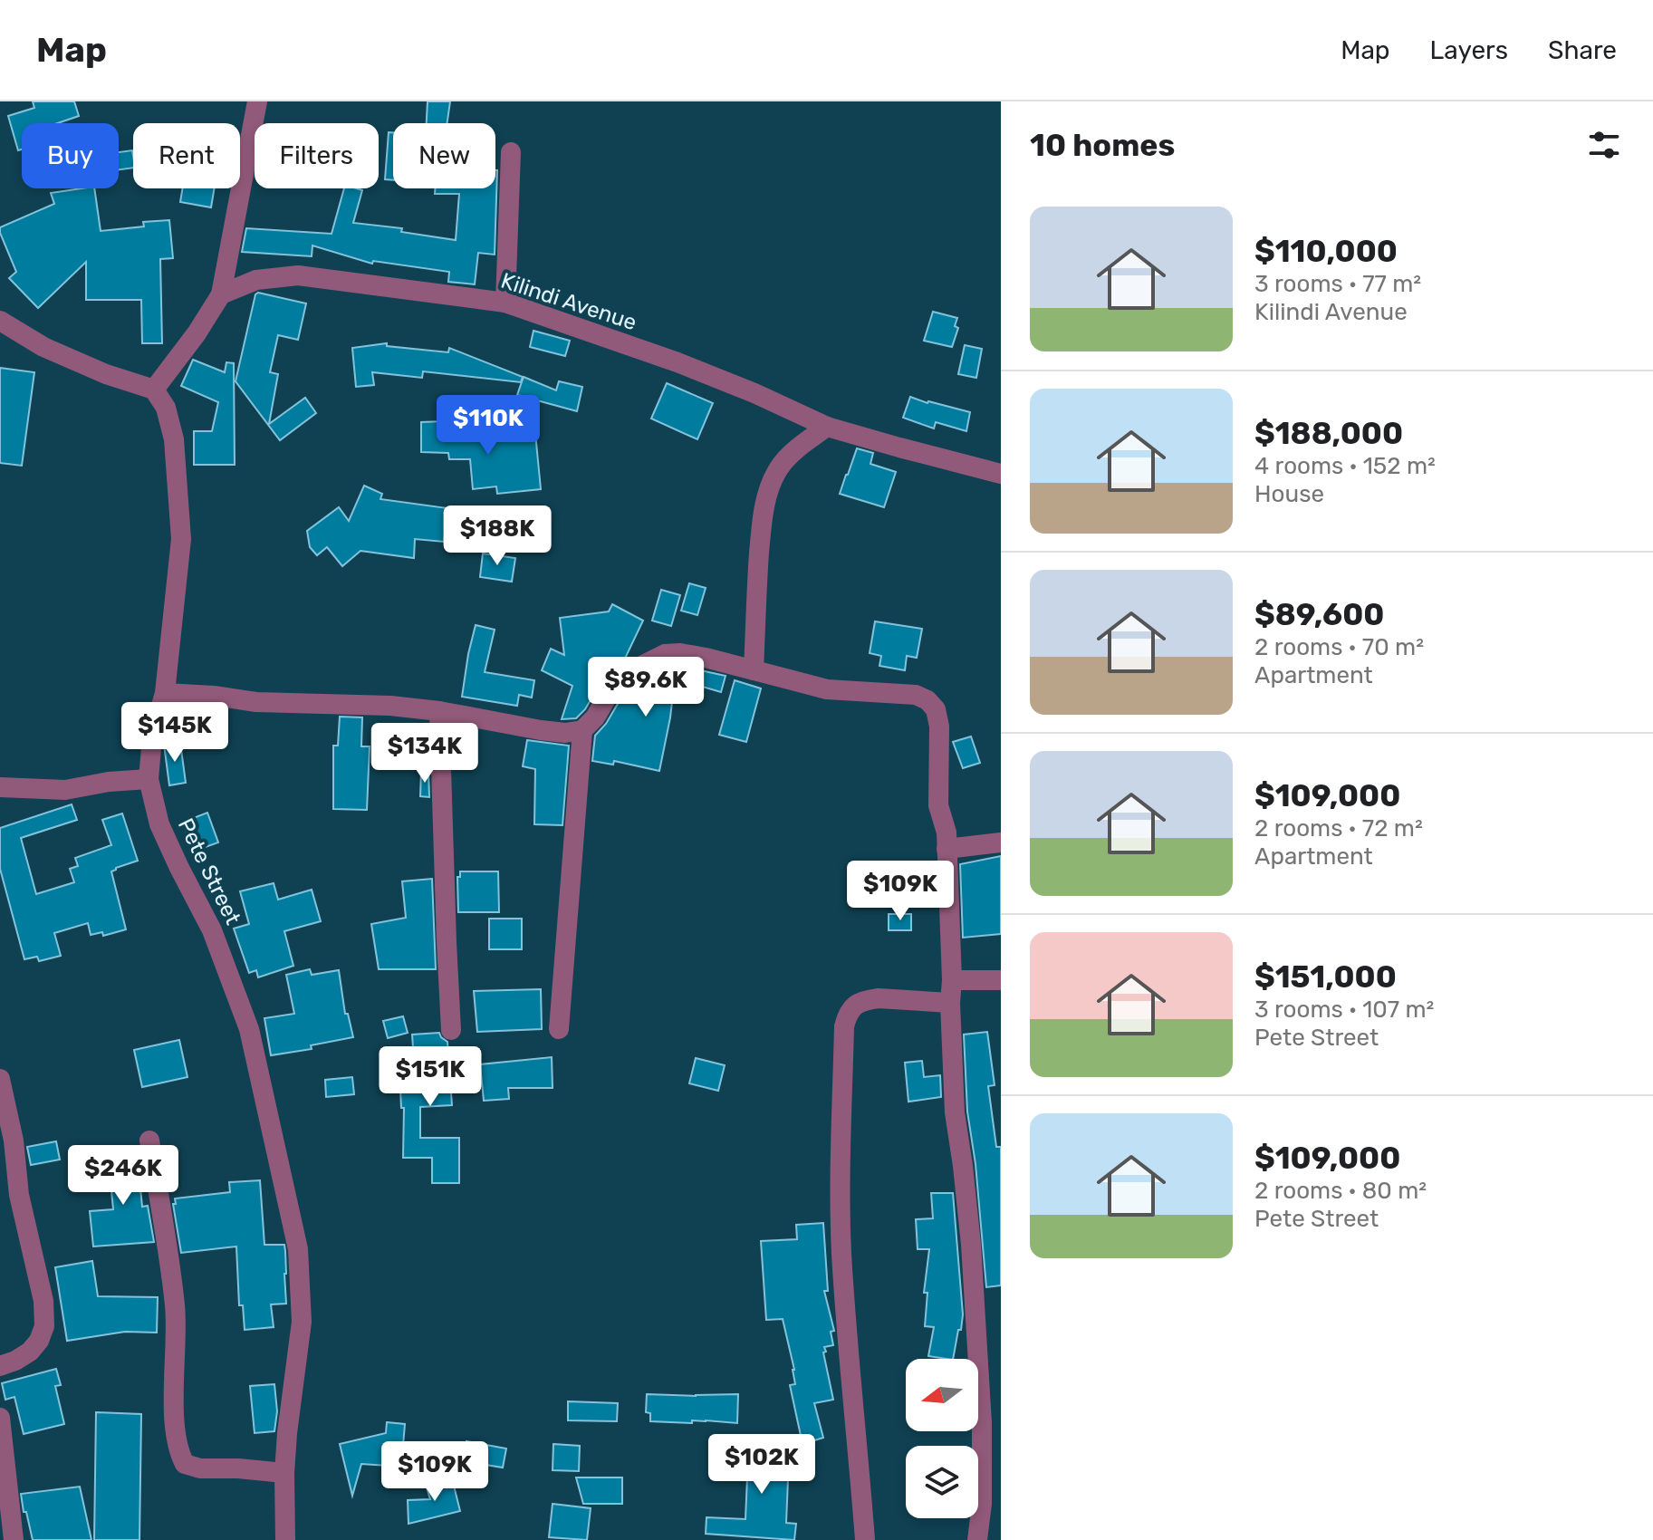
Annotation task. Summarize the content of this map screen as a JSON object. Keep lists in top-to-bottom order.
{
  "streets": {
    "street": ["Kilindi Avenue", "Pete Street"]
  },
  "north": "left",
  "page": {
    "header": "Map",
    "nav": ["Map", "Layers", "Share"],
    "heading": "10 homes",
    "chip": [
      "Buy",
      "Rent",
      "Filters",
      "New"
    ],
    "list": [
      {
        "name": "$110,000",
        "note": "3 rooms · 77 m² · Kilindi Avenue"
      },
      {
        "name": "$188,000",
        "note": "4 rooms · 152 m² · House"
      },
      {
        "name": "$89,600",
        "note": "2 rooms · 70 m² · Apartment"
      },
      {
        "name": "$109,000",
        "note": "2 rooms · 72 m² · Apartment"
      },
      {
        "name": "$151,000",
        "note": "3 rooms · 107 m² · Pete Street"
      },
      {
        "name": "$109,000",
        "note": "2 rooms · 80 m² · Pete Street"
      }
    ],
    "price": [
      "$110K",
      "$188K",
      "$89.6K",
      "$145K",
      "$134K",
      "$109K",
      "$151K",
      "$246K",
      "$102K",
      "$109K"
    ]
  }
}
